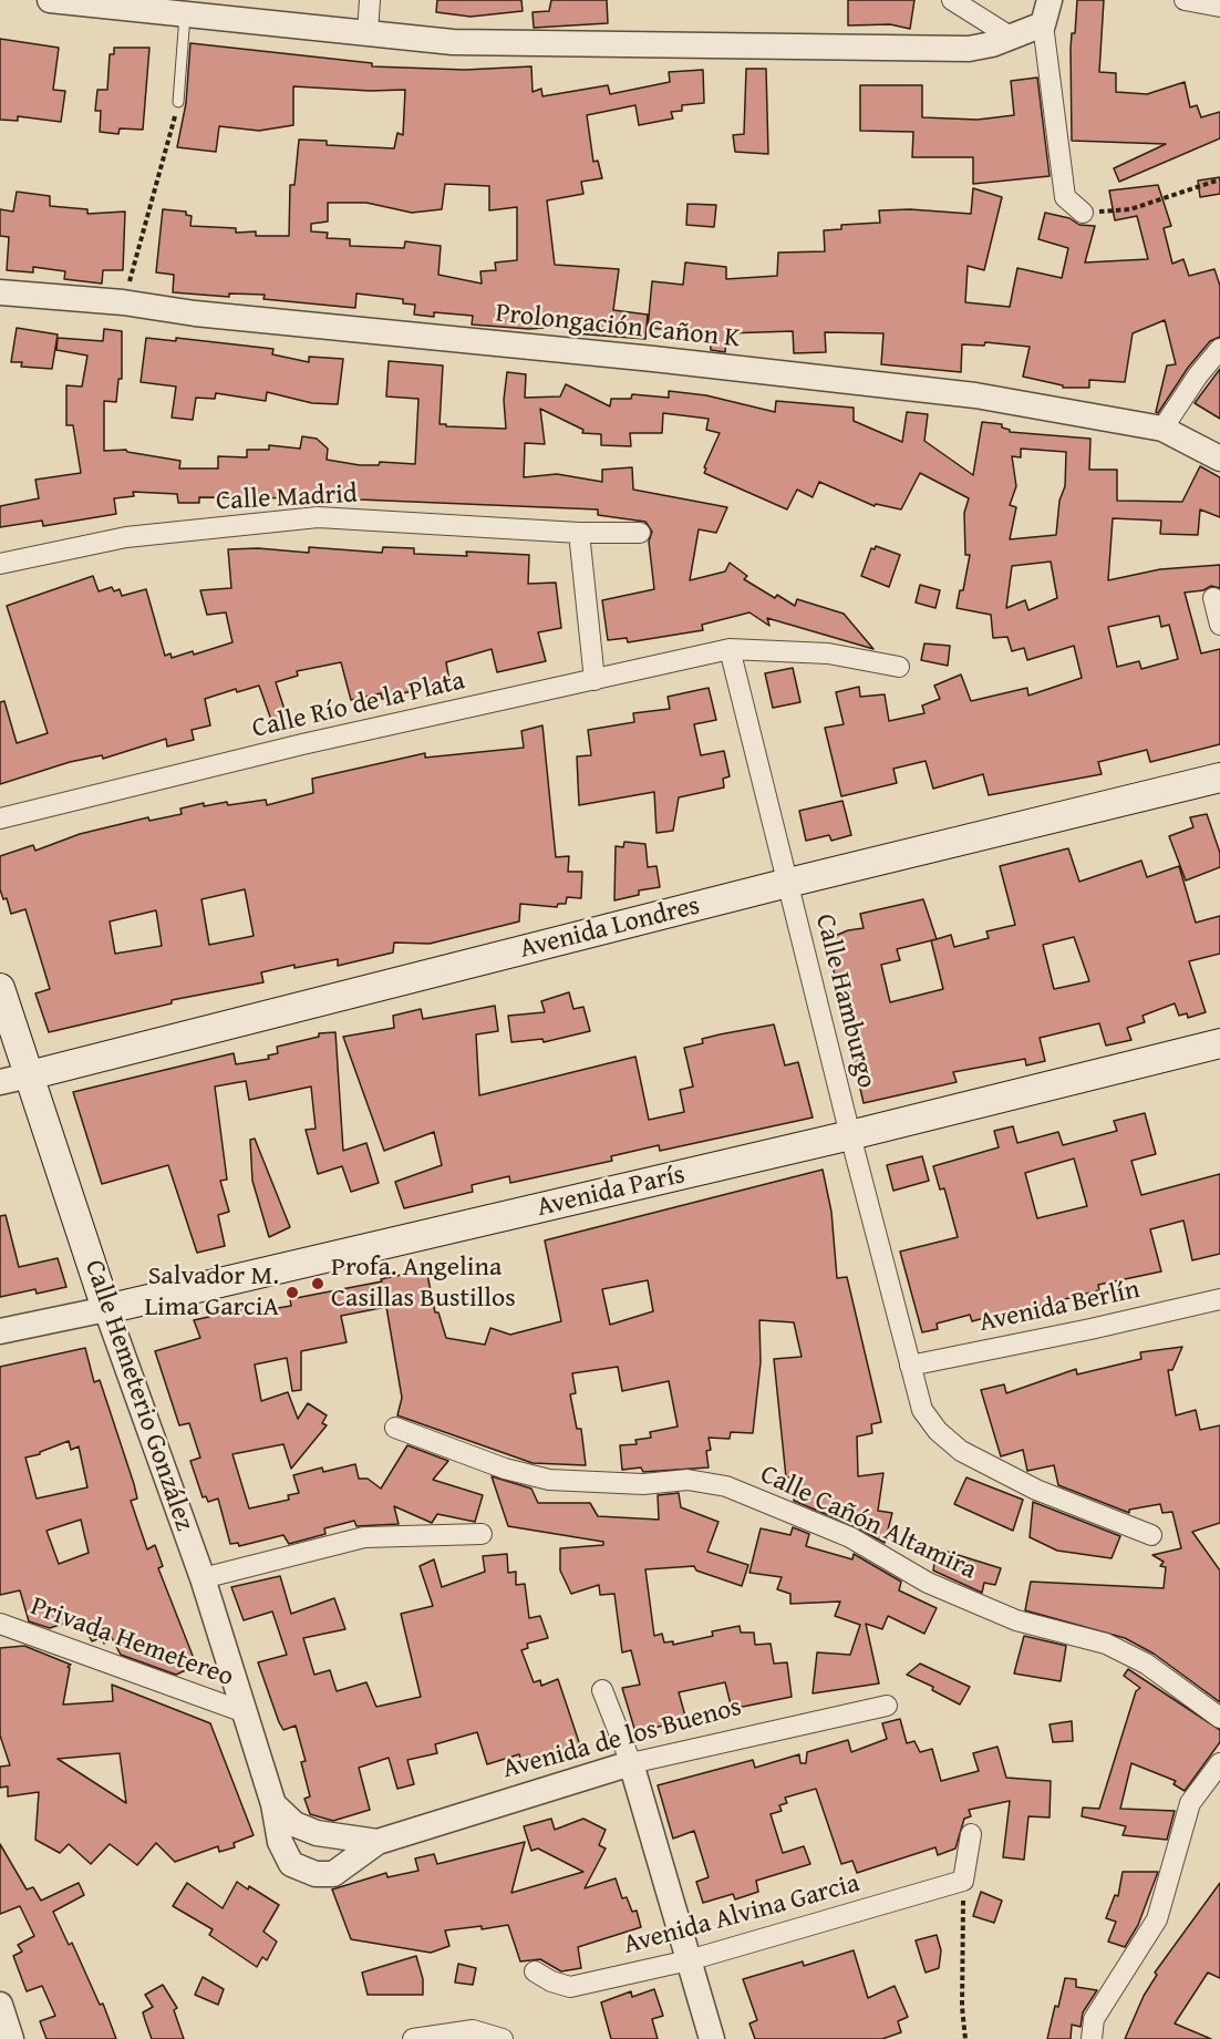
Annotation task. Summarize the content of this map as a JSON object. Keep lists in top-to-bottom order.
{
  "streets": {
    "main road": ["Avenida Londres", "Avenida París", "Calle Hemeterio González"],
    "street": [
      "Prolongación Cañon K",
      "Calle Madrid",
      "Calle Río de la Plata",
      "Calle Hamburgo",
      "Avenida Berlín",
      "Calle Cañón Altamira",
      "Privada Hemetereo",
      "Avenida de los Buenos",
      "Avenida Alvina Garcia"
    ]
  },
  "crossings": [
    ["Calle Río de la Plata", "Calle Hamburgo"],
    ["Avenida Londres", "Calle Hamburgo"],
    ["Avenida Londres", "Calle Hemeterio González"],
    ["Calle Hamburgo", "Avenida París"],
    ["Calle Hamburgo", "Avenida Berlín"],
    ["Avenida París", "Calle Hemeterio González"],
    ["Calle Hemeterio González", "Privada Hemetereo"],
    ["Calle Hemeterio González", "Avenida de los Buenos"]
  ],
  "places": ["Profa. Angelina Casillas Bustillos", "Salvador M. Lima GarciA"]
}
